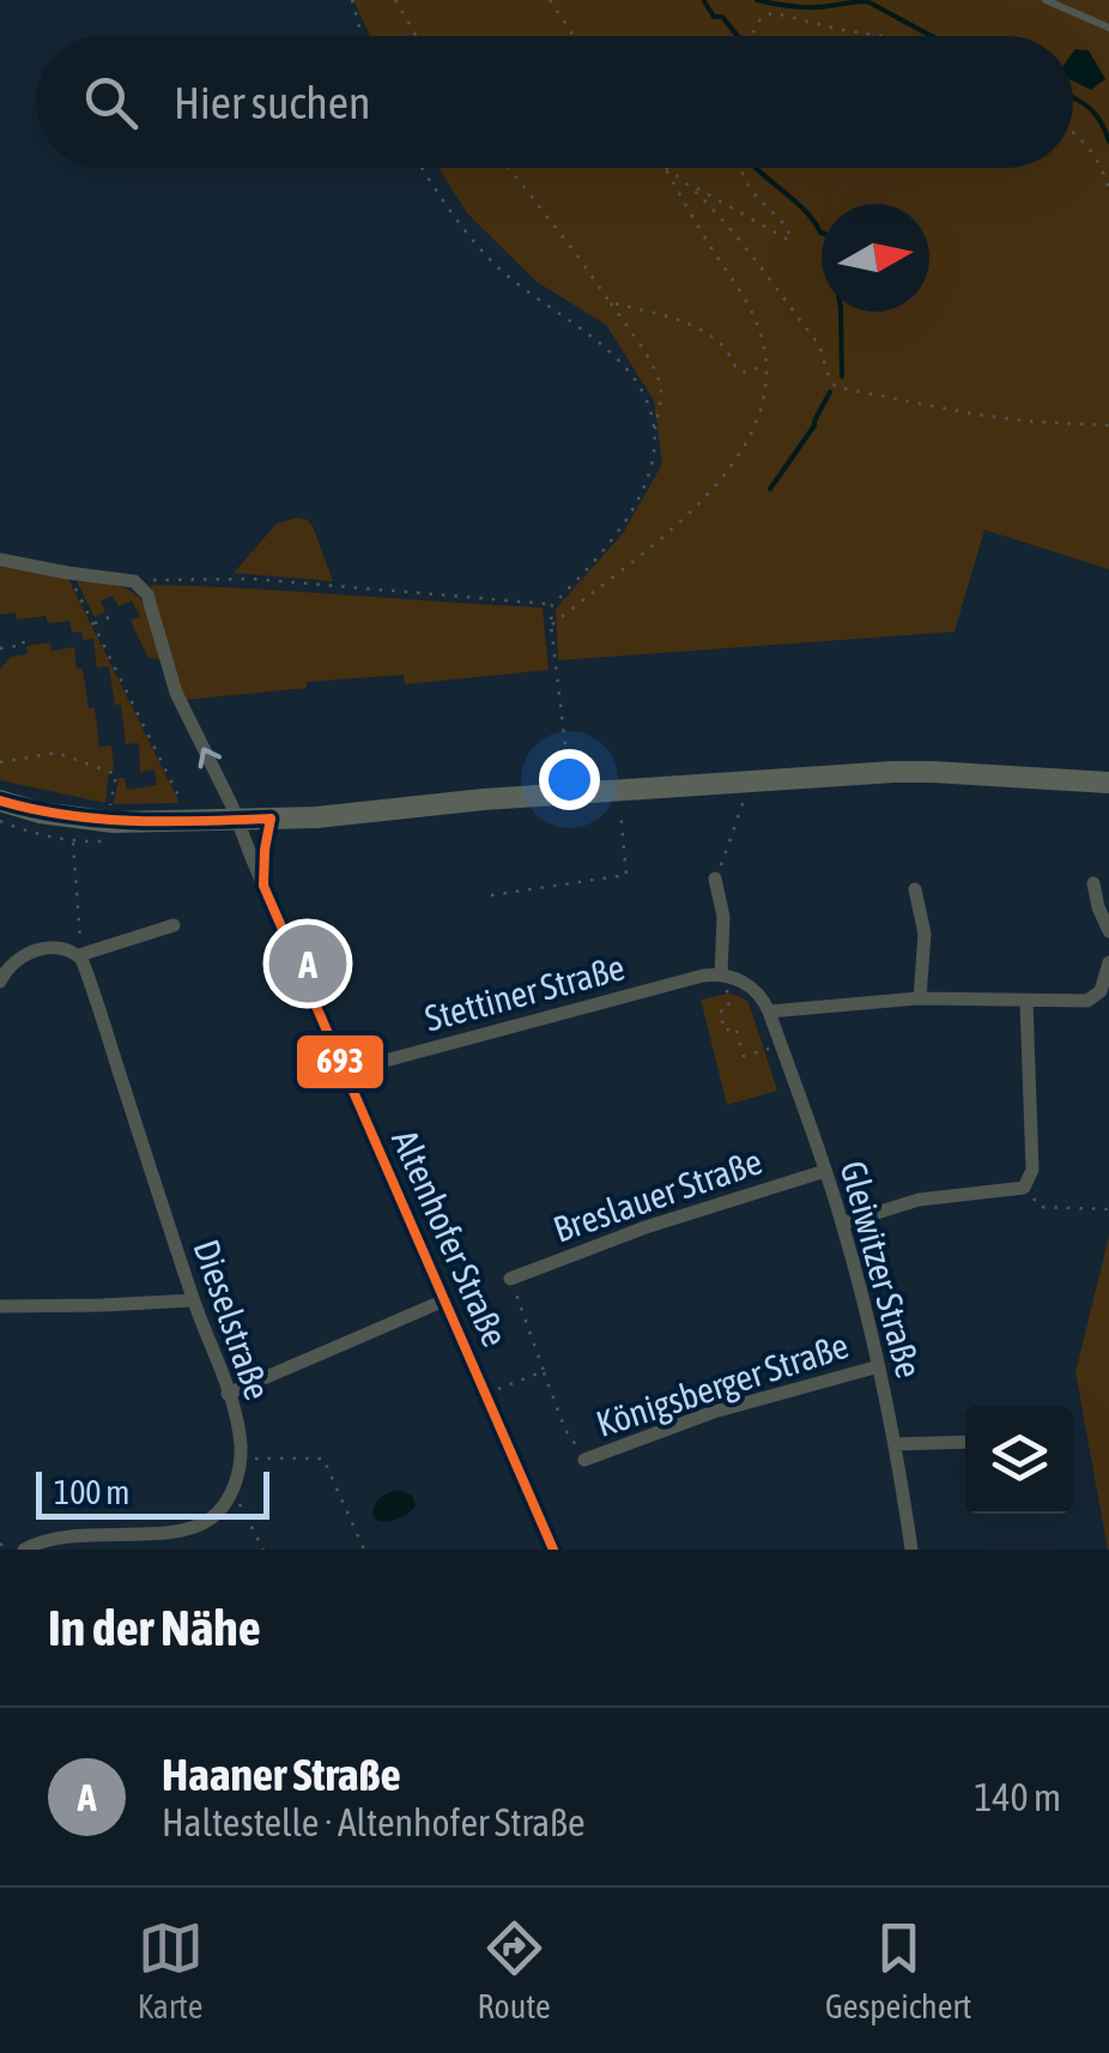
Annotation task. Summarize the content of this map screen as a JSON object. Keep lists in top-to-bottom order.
{
  "streets": {
    "street": [
      "Stettiner Straße",
      "Breslauer Straße",
      "Altenhofer Straße",
      "Gleiwitzer Straße",
      "Dieselstraße",
      "Königsberger Straße"
    ]
  },
  "crossings": [
    ["Stettiner Straße", "Altenhofer Straße"],
    ["Breslauer Straße", "Gleiwitzer Straße"],
    ["Gleiwitzer Straße", "Königsberger Straße"]
  ],
  "lines": ["transit line 693"],
  "scale_bar": "100 m",
  "north": "right",
  "page": {
    "search": "Hier suchen",
    "pins": "A",
    "scale": "100 m",
    "heading": "In der Nähe",
    "list": [
      {
        "mark": "A",
        "name": "Haaner Straße",
        "note": "Haltestelle · Altenhofer Straße",
        "value": "140 m"
      }
    ],
    "nav": ["Karte", "Route", "Gespeichert"]
  }
}
